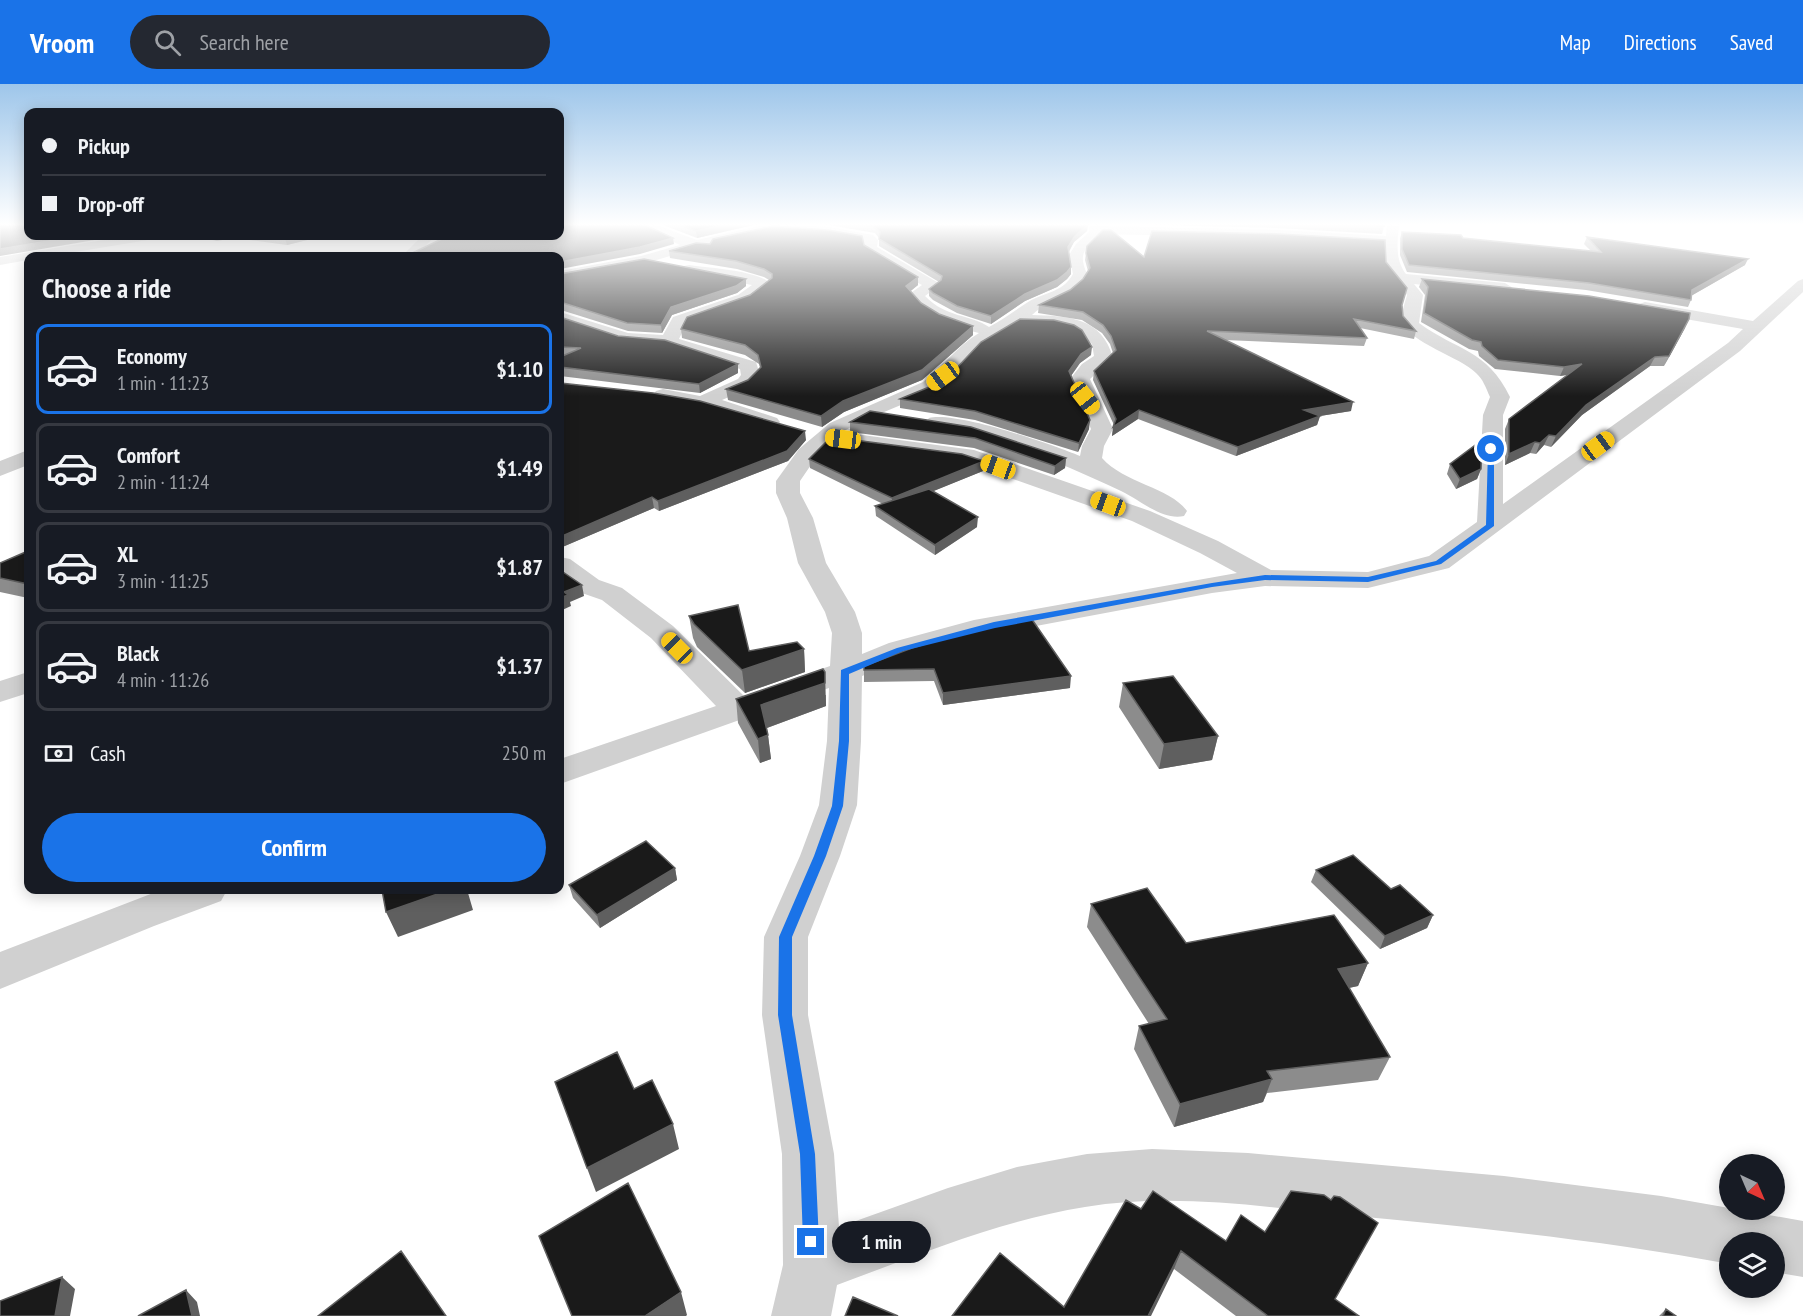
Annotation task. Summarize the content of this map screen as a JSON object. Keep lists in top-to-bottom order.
{
  "north": "bottom right",
  "page": {
    "header": "Vroom",
    "search": "Search here",
    "nav": ["Map", "Directions", "Saved"],
    "banner": ["Pickup", "Drop-off"],
    "heading": "Choose a ride",
    "list": [
      {
        "name": "Economy",
        "note": "1 min · 11:23",
        "value": "$1.10"
      },
      {
        "name": "Comfort",
        "note": "2 min · 11:24",
        "value": "$1.49"
      },
      {
        "name": "XL",
        "note": "3 min · 11:25",
        "value": "$1.87"
      },
      {
        "name": "Black",
        "note": "4 min · 11:26",
        "value": "$1.37"
      }
    ],
    "pay": ["Cash", "250 m"],
    "buttons": "Confirm",
    "bubble": "1 min"
  }
}
